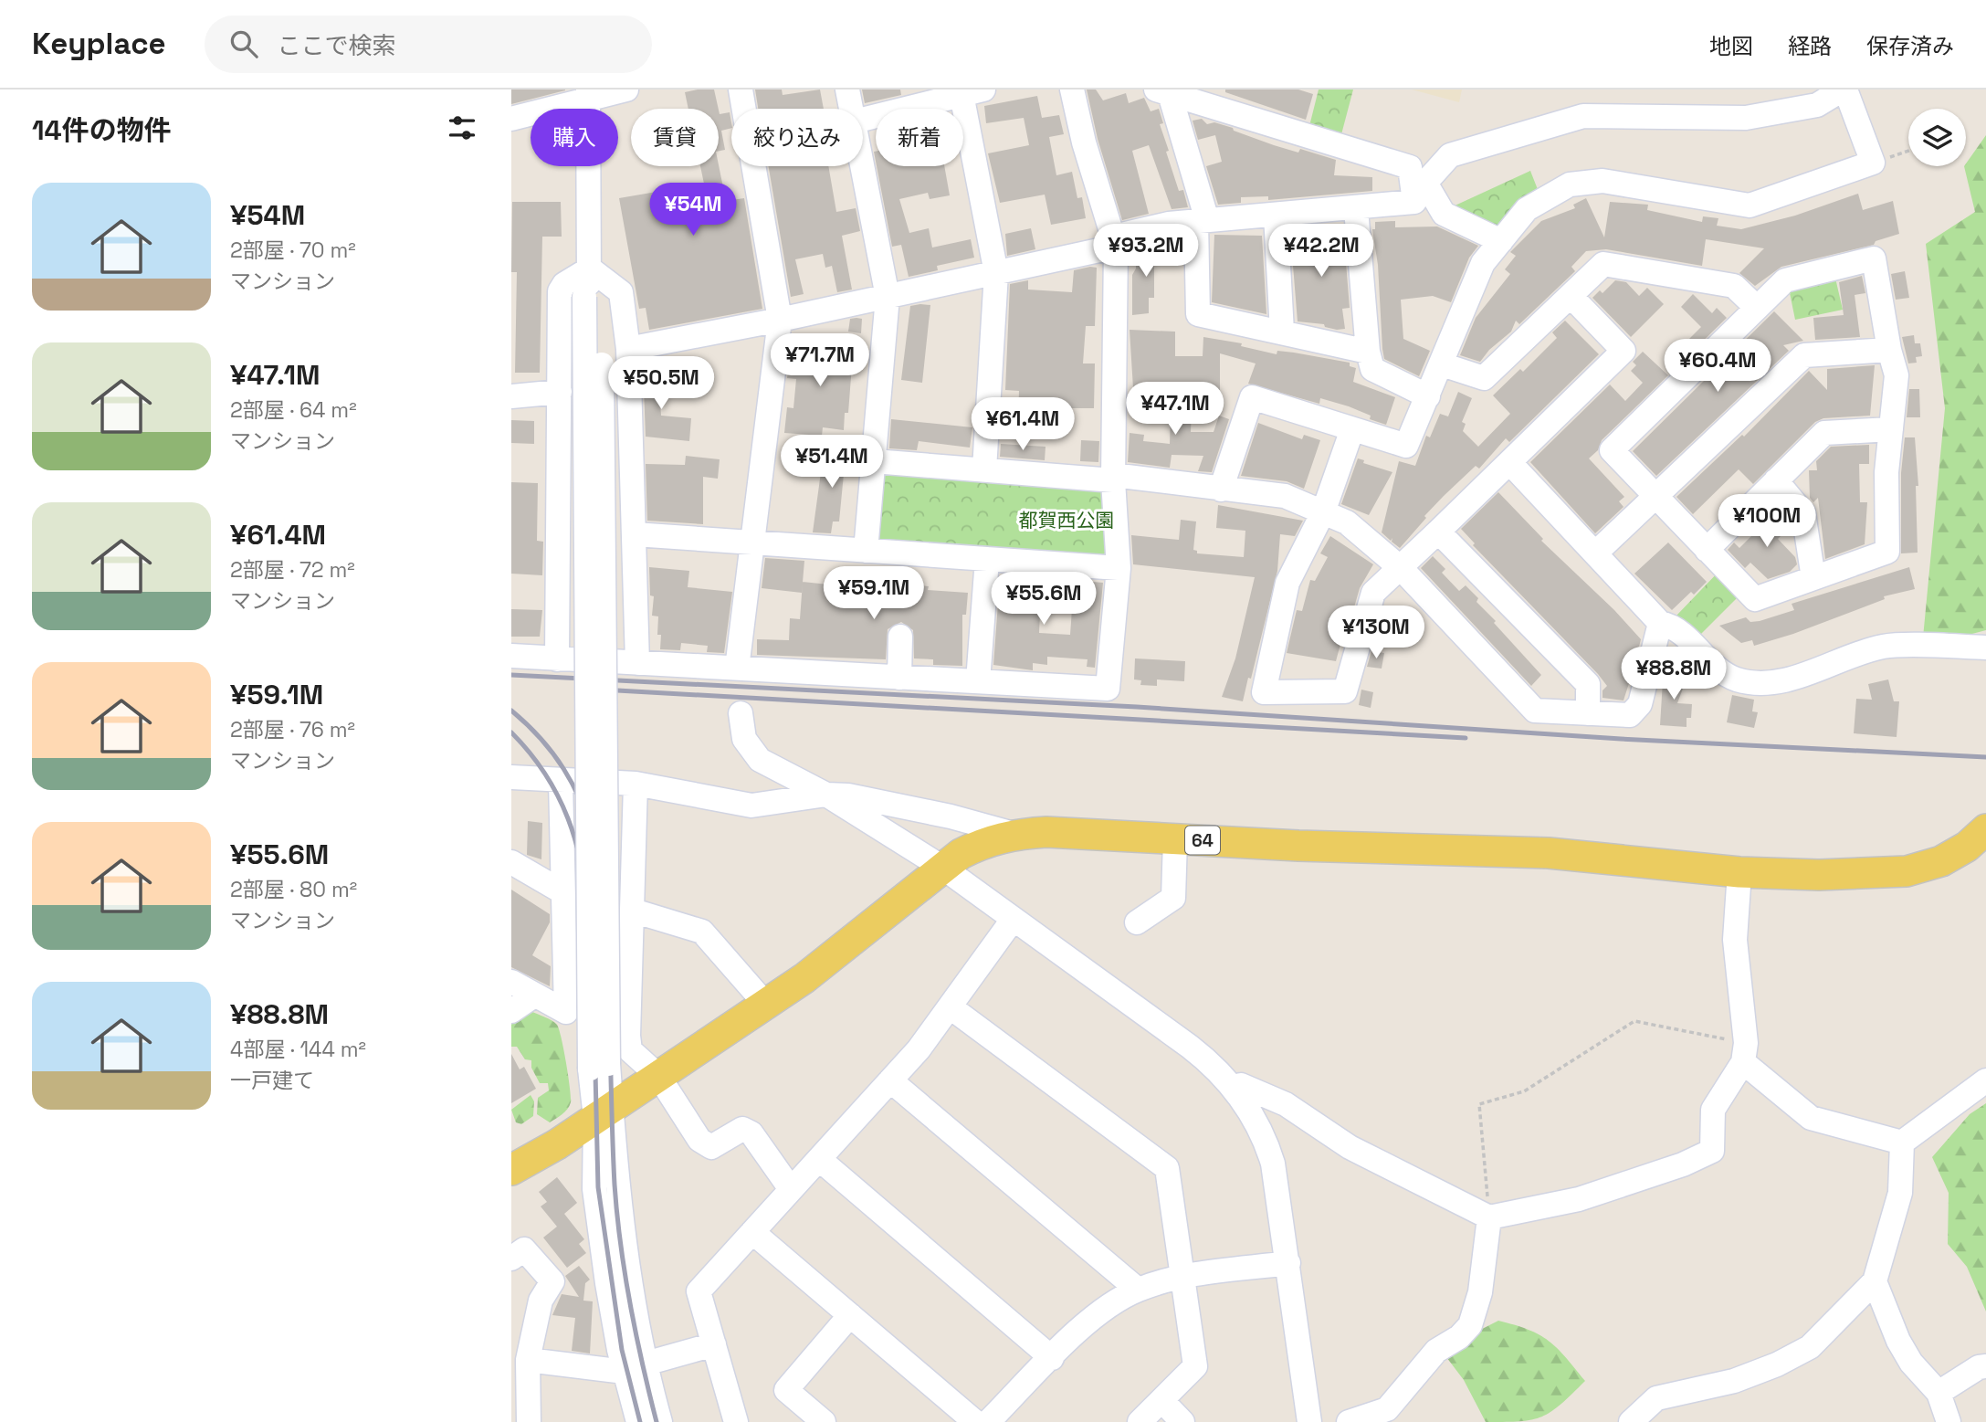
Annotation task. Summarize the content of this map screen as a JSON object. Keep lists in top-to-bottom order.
{
  "streets": {
    "main road": ["64"]
  },
  "parks": ["都賀西公園"],
  "page": {
    "header": "Keyplace",
    "search": "ここで検索",
    "nav": ["地図", "経路", "保存済み"],
    "heading": "14件の物件",
    "chip": [
      "購入",
      "賃貸",
      "絞り込み",
      "新着"
    ],
    "list": [
      {
        "name": "¥54M",
        "note": "2部屋 · 70 m² · マンション"
      },
      {
        "name": "¥47.1M",
        "note": "2部屋 · 64 m² · マンション"
      },
      {
        "name": "¥61.4M",
        "note": "2部屋 · 72 m² · マンション"
      },
      {
        "name": "¥59.1M",
        "note": "2部屋 · 76 m² · マンション"
      },
      {
        "name": "¥55.6M",
        "note": "2部屋 · 80 m² · マンション"
      },
      {
        "name": "¥88.8M",
        "note": "4部屋 · 144 m² · 一戸建て"
      }
    ],
    "price": [
      "¥54M",
      "¥93.2M",
      "¥42.2M",
      "¥71.7M",
      "¥60.4M",
      "¥50.5M",
      "¥47.1M",
      "¥61.4M",
      "¥51.4M",
      "¥100M",
      "¥59.1M",
      "¥55.6M",
      "¥130M",
      "¥88.8M"
    ]
  }
}
